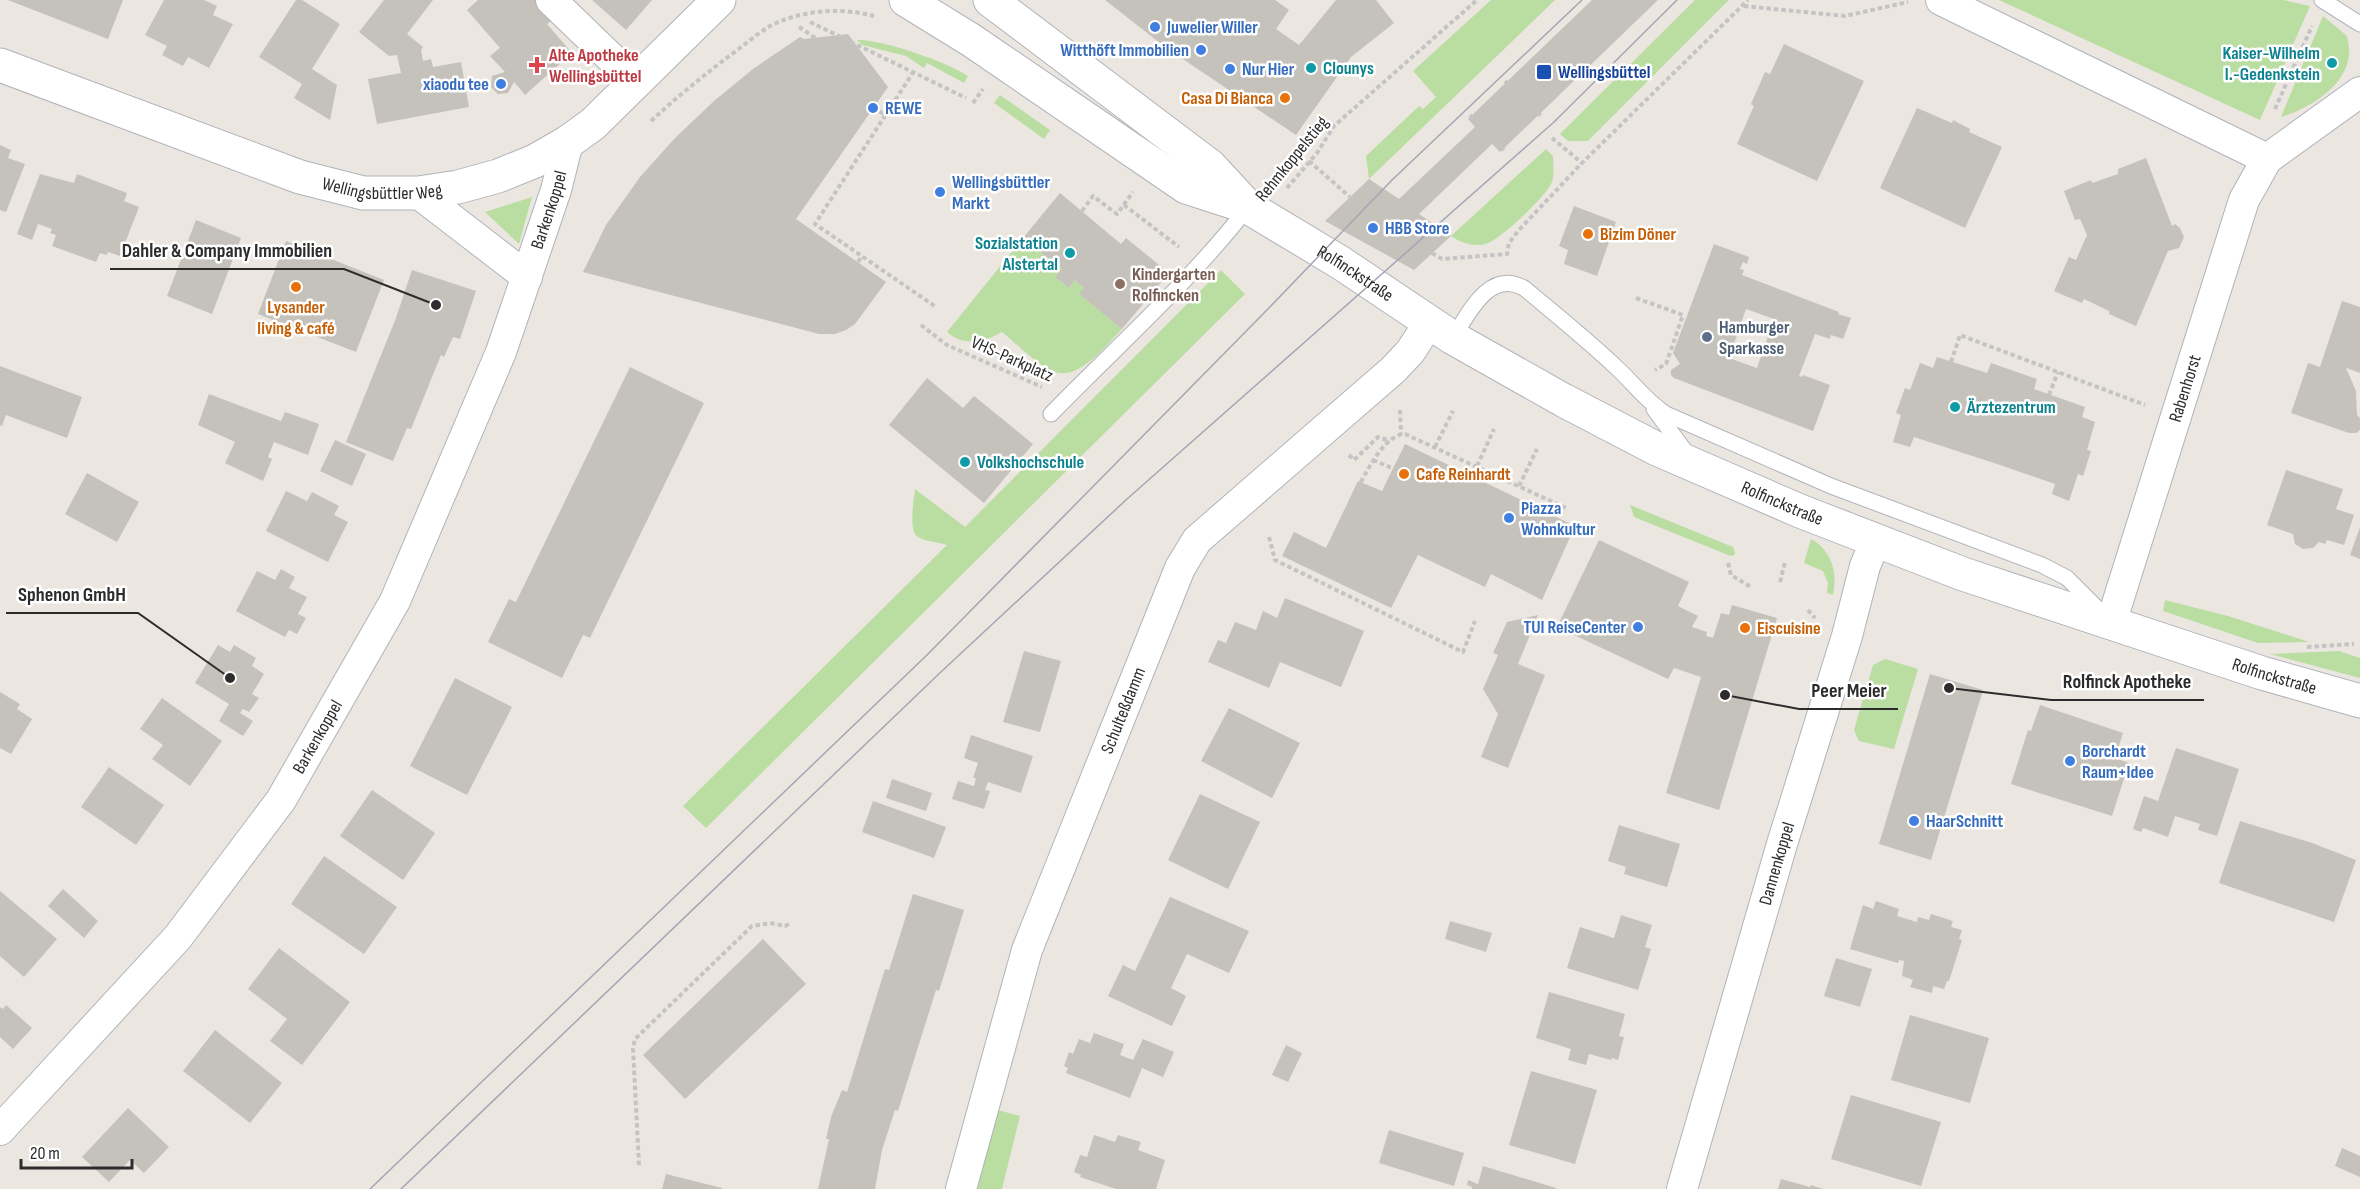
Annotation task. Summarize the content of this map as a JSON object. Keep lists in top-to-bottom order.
{
  "streets": {
    "main road": ["Wellingsbüttler Weg", "Rolfinckstraße"],
    "street": [
      "Barkenkoppel",
      "Rabenhorst",
      "Schulteßdamm",
      "Dannenkoppel"
    ],
    "path": ["Rehmkoppelstieg", "VHS-Parkplatz"]
  },
  "crossings": [
    ["Rehmkoppelstieg", "Rolfinckstraße"],
    ["Wellingsbüttler Weg", "Barkenkoppel"],
    ["Rolfinckstraße", "Rabenhorst"],
    ["Rolfinckstraße", "Schulteßdamm"],
    ["Rolfinckstraße", "Dannenkoppel"]
  ],
  "places": {
    "other": [
      "Juwelier Willer",
      "Witthöft Immobilien",
      "Kaiser-Wilhelm I.-Gedenkstein",
      "Clounys",
      "Nur Hier",
      "xiaodu tee",
      "Casa Di Bianca",
      "REWE",
      "Wellingsbüttler Markt",
      "HBB Store",
      "Bizim Döner",
      "Sozialstation Alstertal",
      "Kindergarten Rolfincken",
      "Lysander living & café",
      "Dahler & Company Immobilien",
      "Hamburger Sparkasse",
      "Ärztezentrum",
      "Volkshochschule",
      "Cafe Reinhardt",
      "Piazza Wohnkultur",
      "TUI ReiseCenter",
      "Eiscuisine",
      "Sphenon GmbH",
      "Rolfinck Apotheke",
      "Peer Meier",
      "Borchardt Raum+Idee",
      "HaarSchnitt"
    ],
    "health": ["Alte Apotheke Wellingsbüttel"],
    "transit": ["Wellingsbüttel"]
  },
  "scale_bar": "20 m"
}
